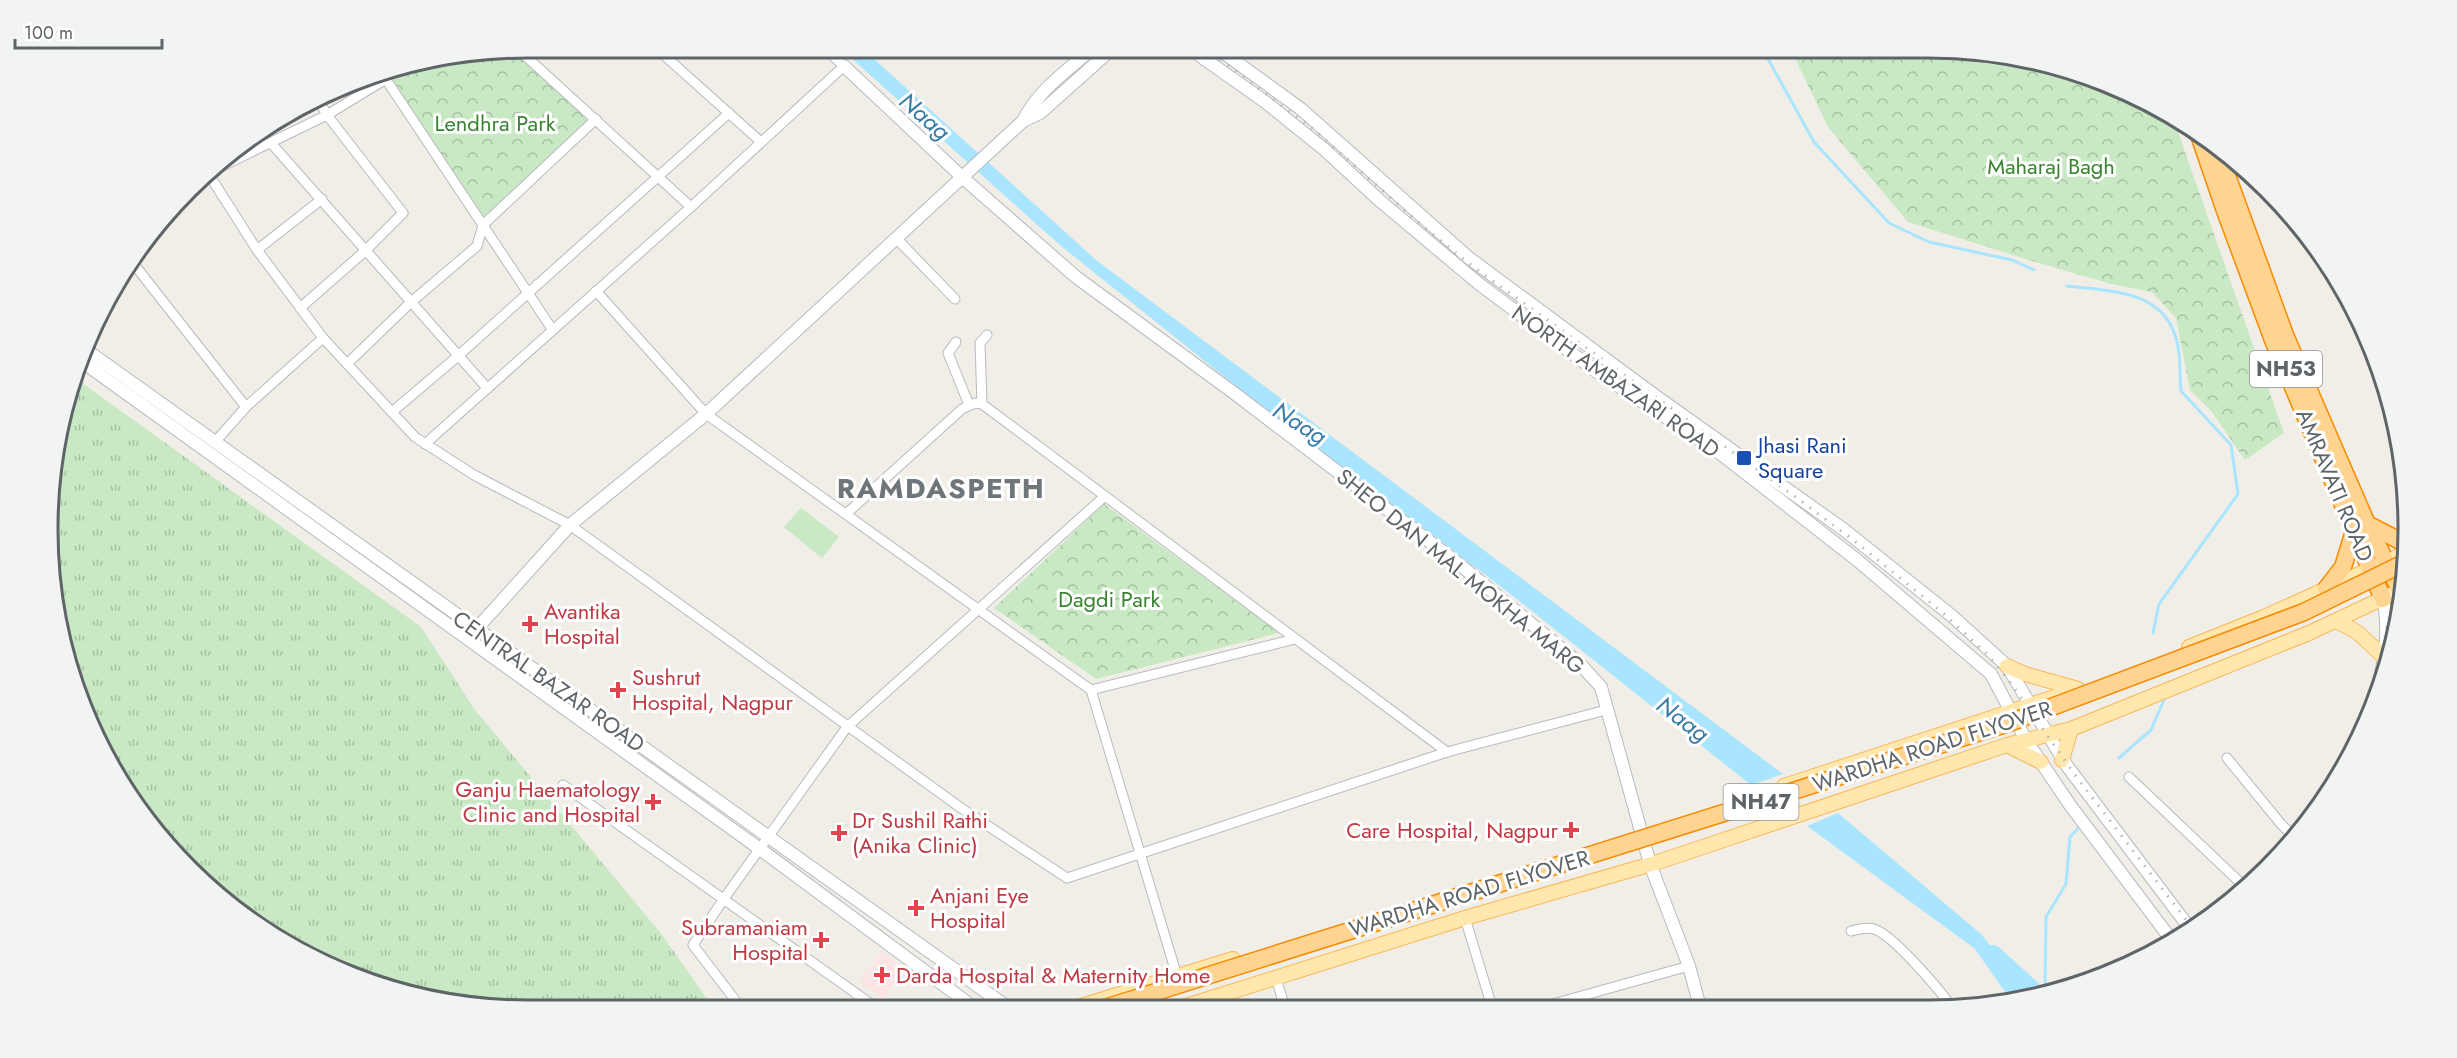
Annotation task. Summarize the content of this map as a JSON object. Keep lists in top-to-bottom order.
{
  "streets": {
    "highway": [
      "NH53",
      "AMRAVATI ROAD",
      "WARDHA ROAD FLYOVER",
      "NH47"
    ],
    "main road": ["NORTH AMBAZARI ROAD", "SHEO DAN MAL MOKHA MARG", "CENTRAL BAZAR ROAD"]
  },
  "districts": ["RAMDASPETH"],
  "water": ["Naag"],
  "parks": ["Lendhra Park", "Maharaj Bagh", "Dagdi Park"],
  "places": {
    "transit": ["Jhasi Rani Square"],
    "health": [
      "Avantika Hospital",
      "Sushrut Hospital, Nagpur",
      "Ganju Haematology Clinic and Hospital",
      "Care Hospital, Nagpur",
      "Dr Sushil Rathi (Anika Clinic)",
      "Anjani Eye Hospital",
      "Subramaniam Hospital",
      "Darda Hospital & Maternity Home"
    ]
  },
  "scale_bar": "100 m"
}
